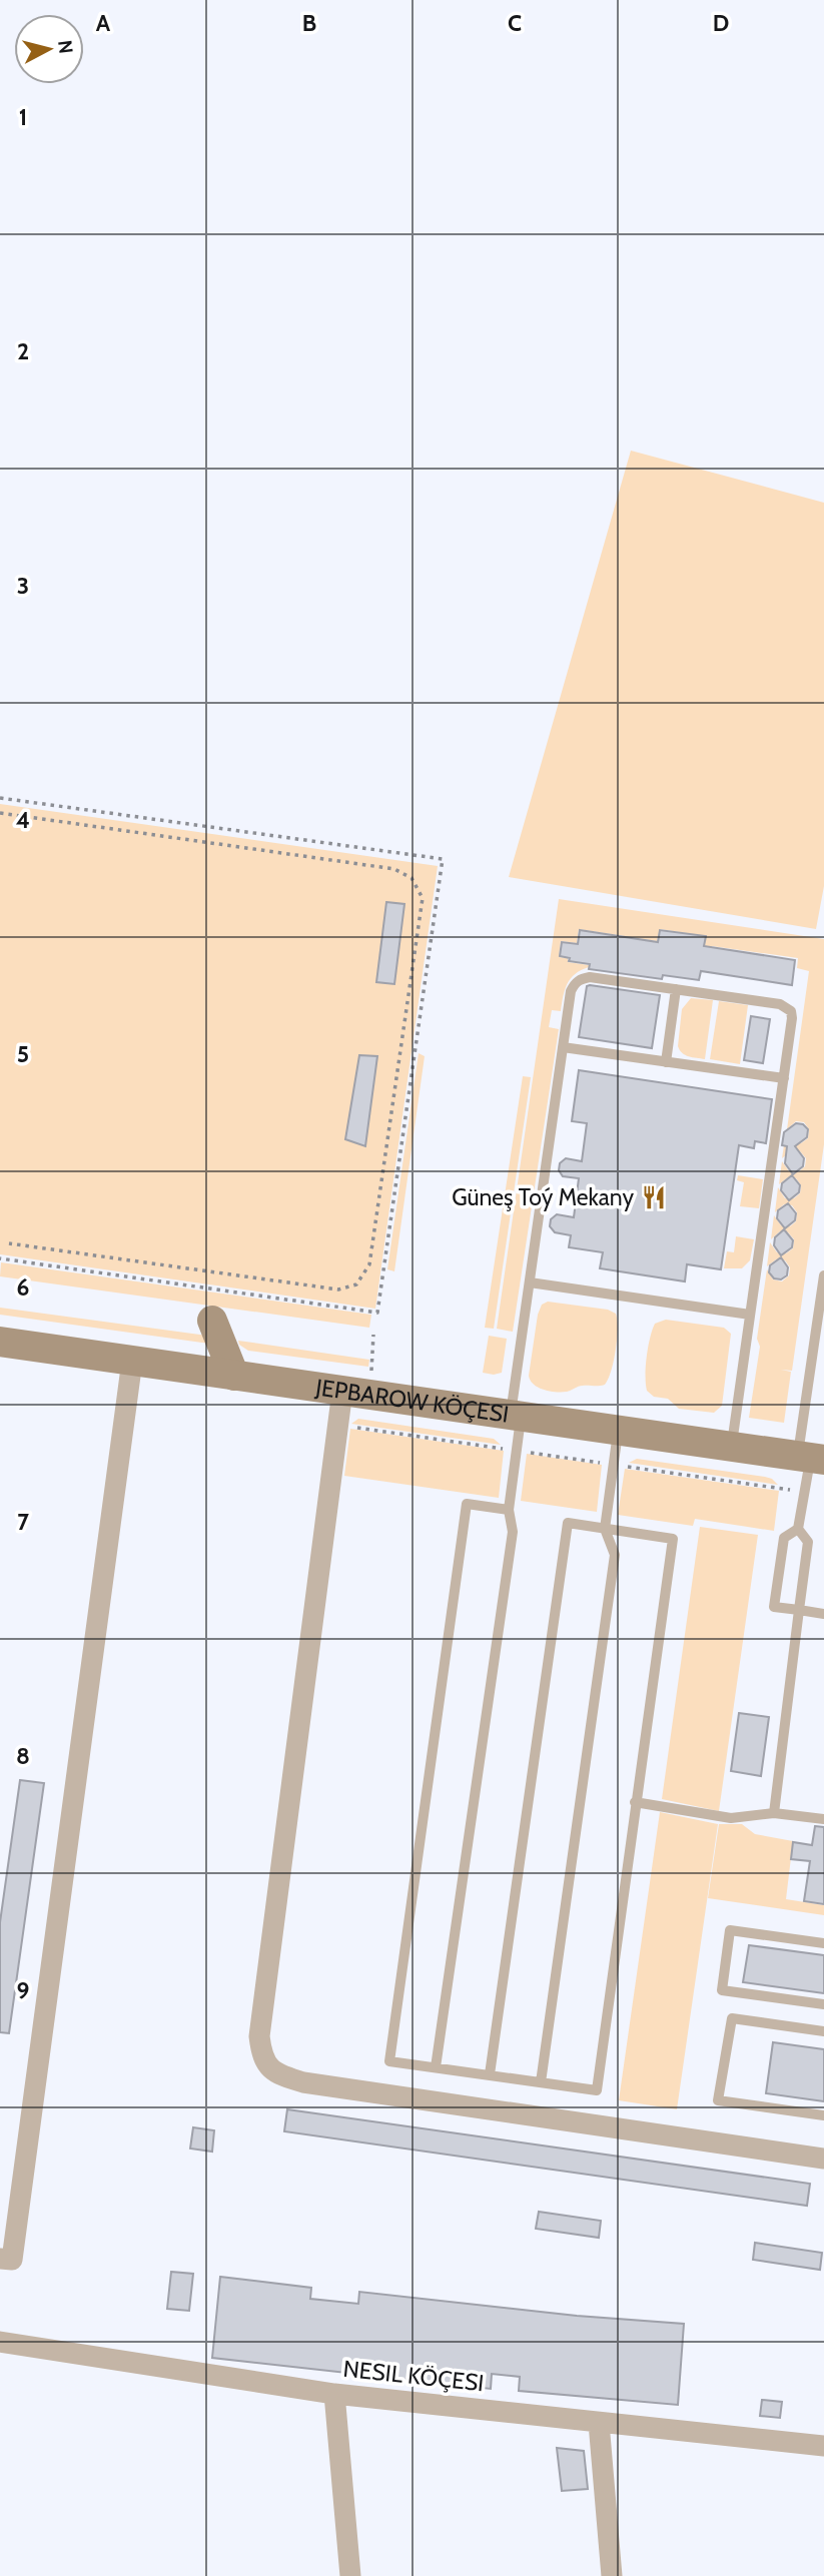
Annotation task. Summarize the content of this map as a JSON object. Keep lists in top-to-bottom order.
{
  "streets": {
    "street": ["JEPBAROW KÖÇESI", "NESIL KÖÇESI"]
  },
  "places": {
    "restaurant": ["Güneş Toý Mekany"]
  },
  "north": "right",
  "grid": {
    "columns": [
      "A",
      "B",
      "C",
      "D"
    ],
    "rows": [
      "1",
      "2",
      "3",
      "4",
      "5",
      "6",
      "7",
      "8",
      "9"
    ]
  }
}
